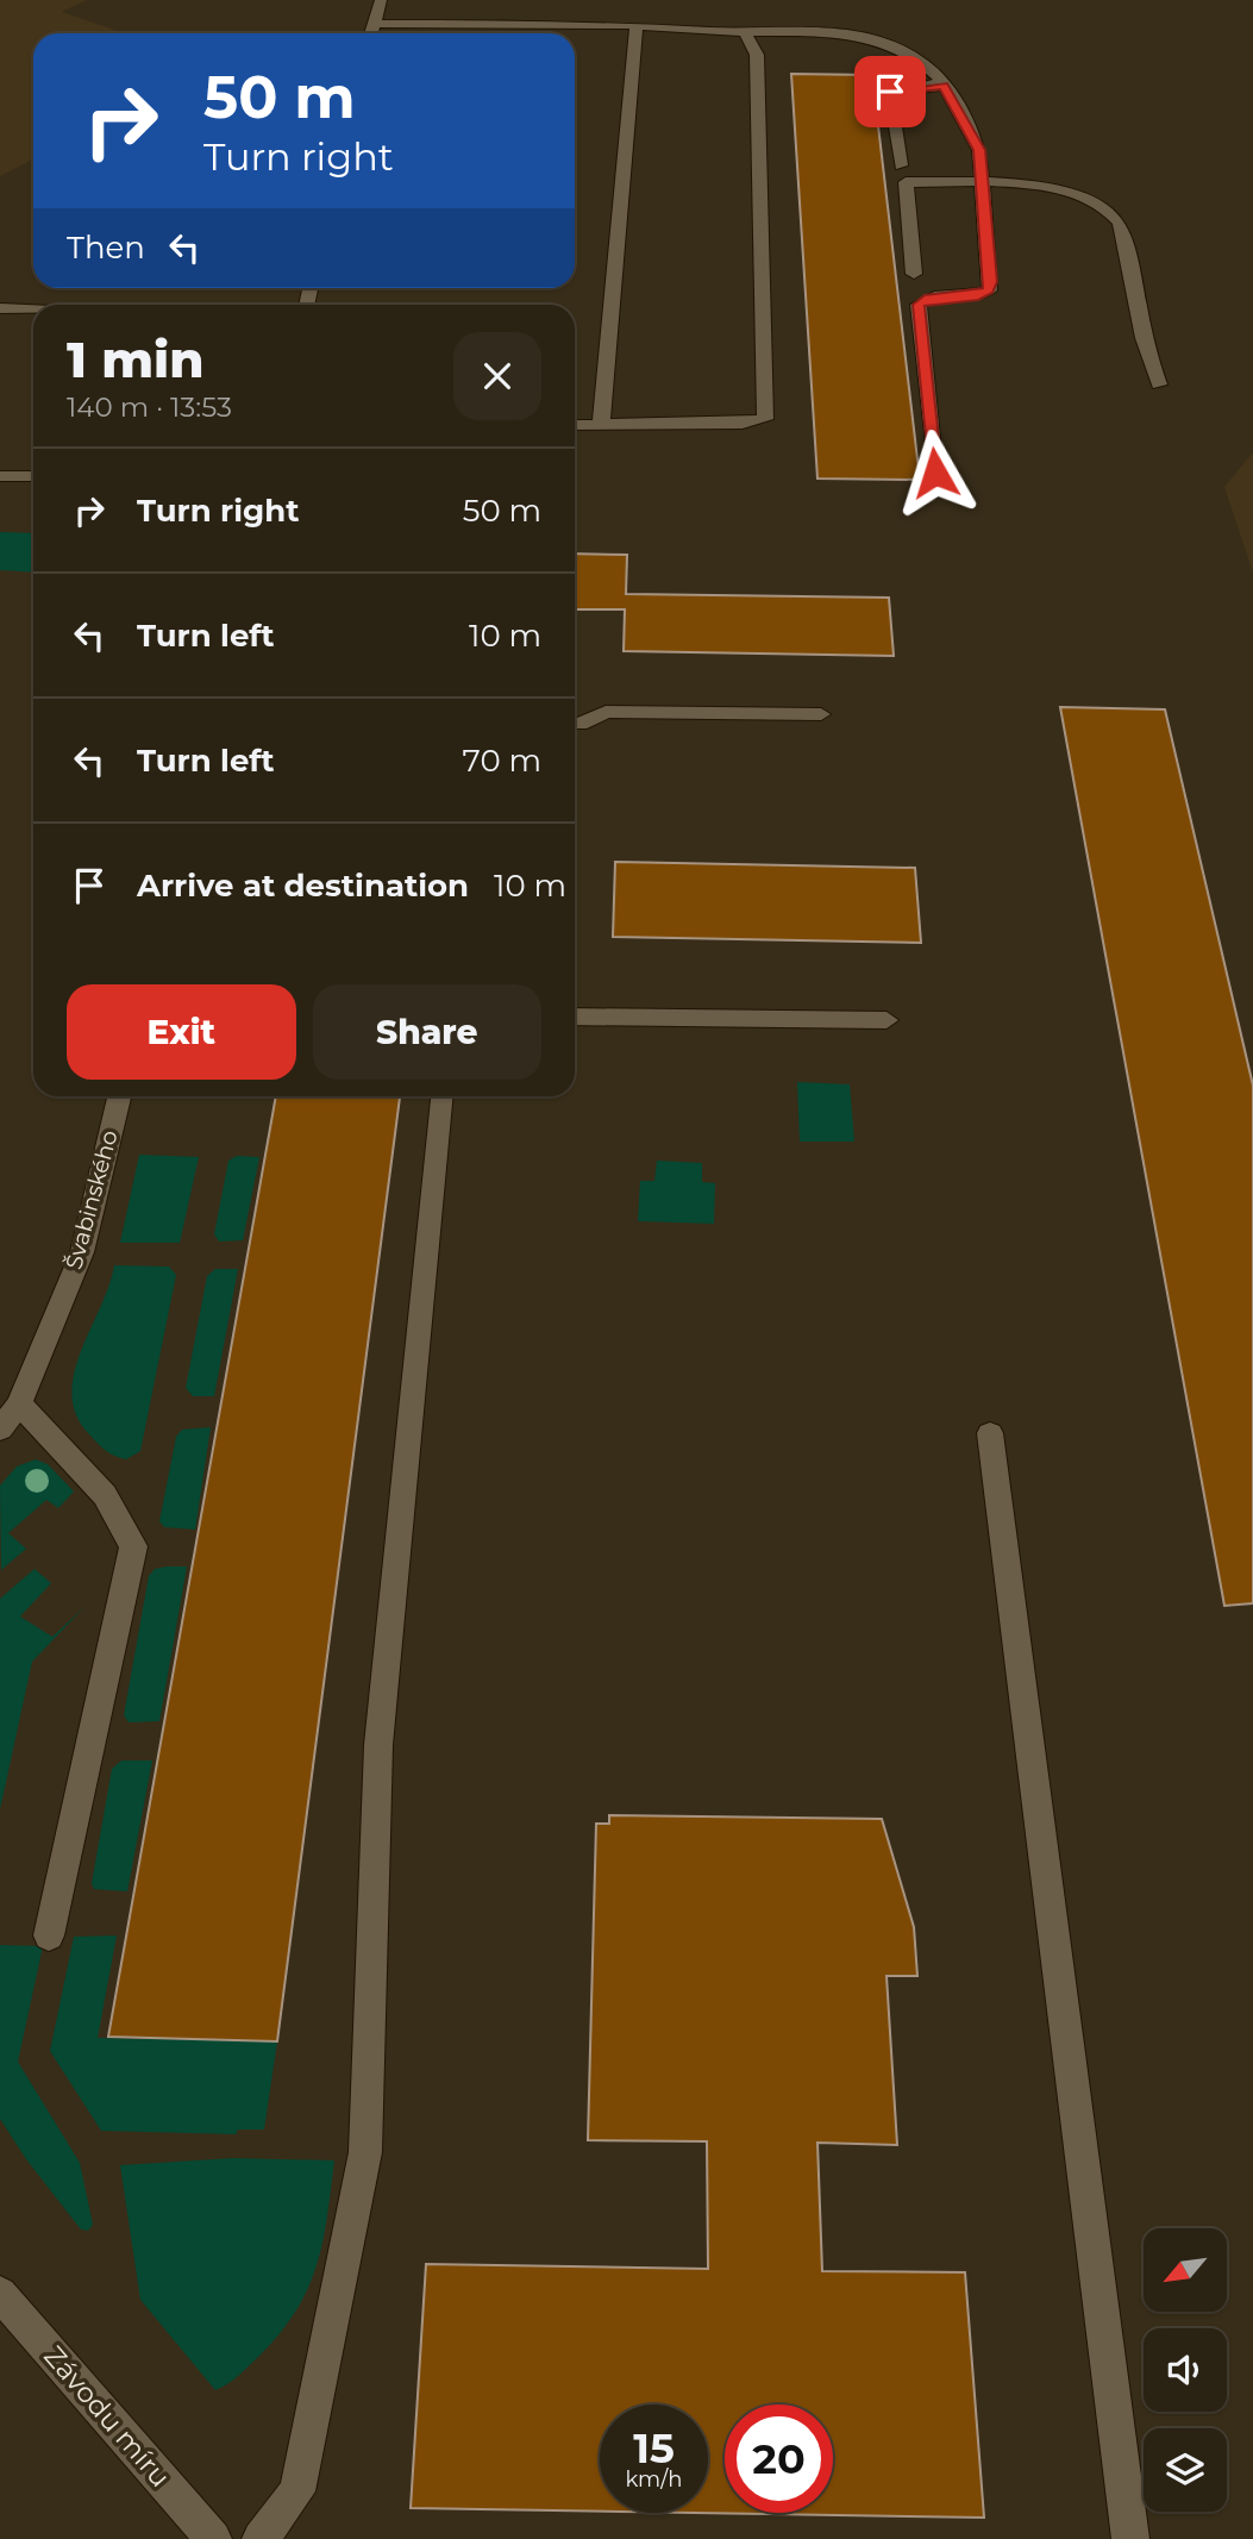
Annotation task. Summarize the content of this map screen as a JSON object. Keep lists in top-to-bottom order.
{
  "streets": {
    "street": ["Švabinského", "Závodu míru"]
  },
  "north": "bottom left",
  "page": {
    "turn": ["50 m", "Turn right"],
    "then": "Then",
    "heading": ["1 min", "140 m · 13:53"],
    "list": [
      {
        "name": "Turn right",
        "value": "50 m"
      },
      {
        "name": "Turn left",
        "value": "10 m"
      },
      {
        "name": "Turn left",
        "value": "70 m"
      },
      {
        "name": "Arrive at destination",
        "value": "10 m"
      }
    ],
    "buttons": ["Exit", "Share"],
    "speed": "15 km/h",
    "limit": "20"
  }
}
